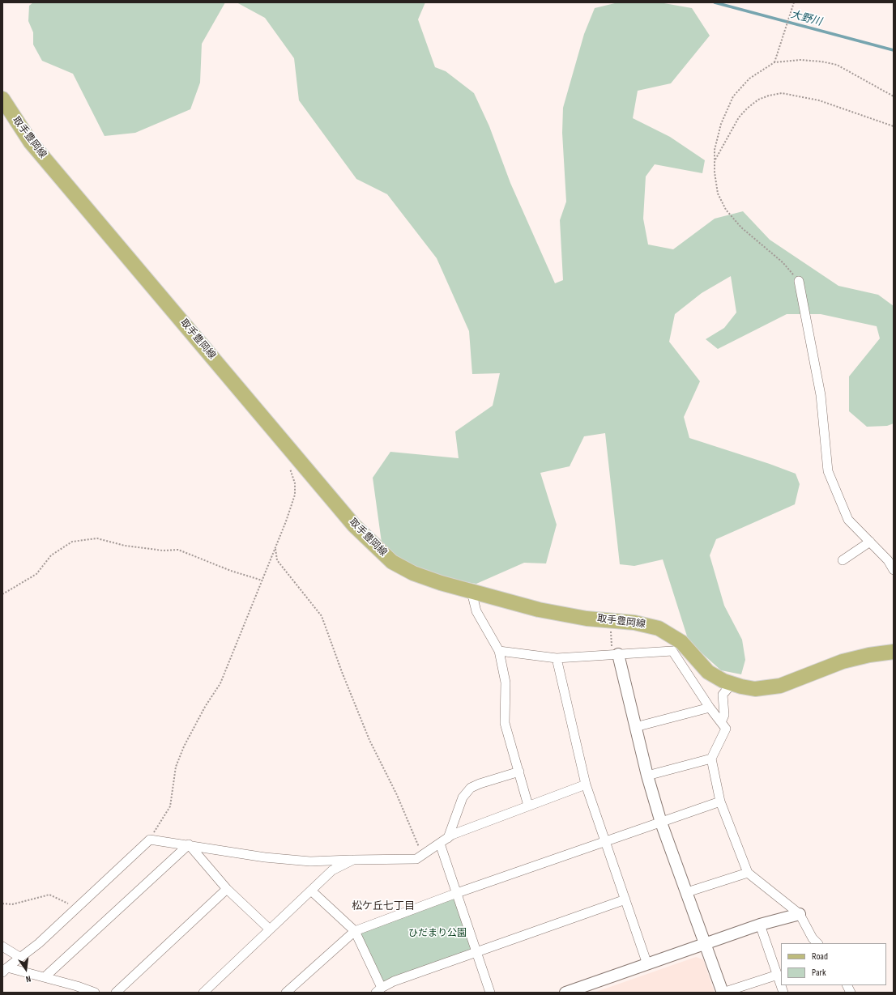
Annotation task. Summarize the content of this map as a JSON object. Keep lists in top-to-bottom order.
{
  "streets": {
    "main road": ["取手豊岡線"]
  },
  "districts": ["松ケ丘七丁目"],
  "water": ["大野川"],
  "parks": ["ひだまり公園"],
  "legend": ["Road", "Park"],
  "north": "bottom"
}
